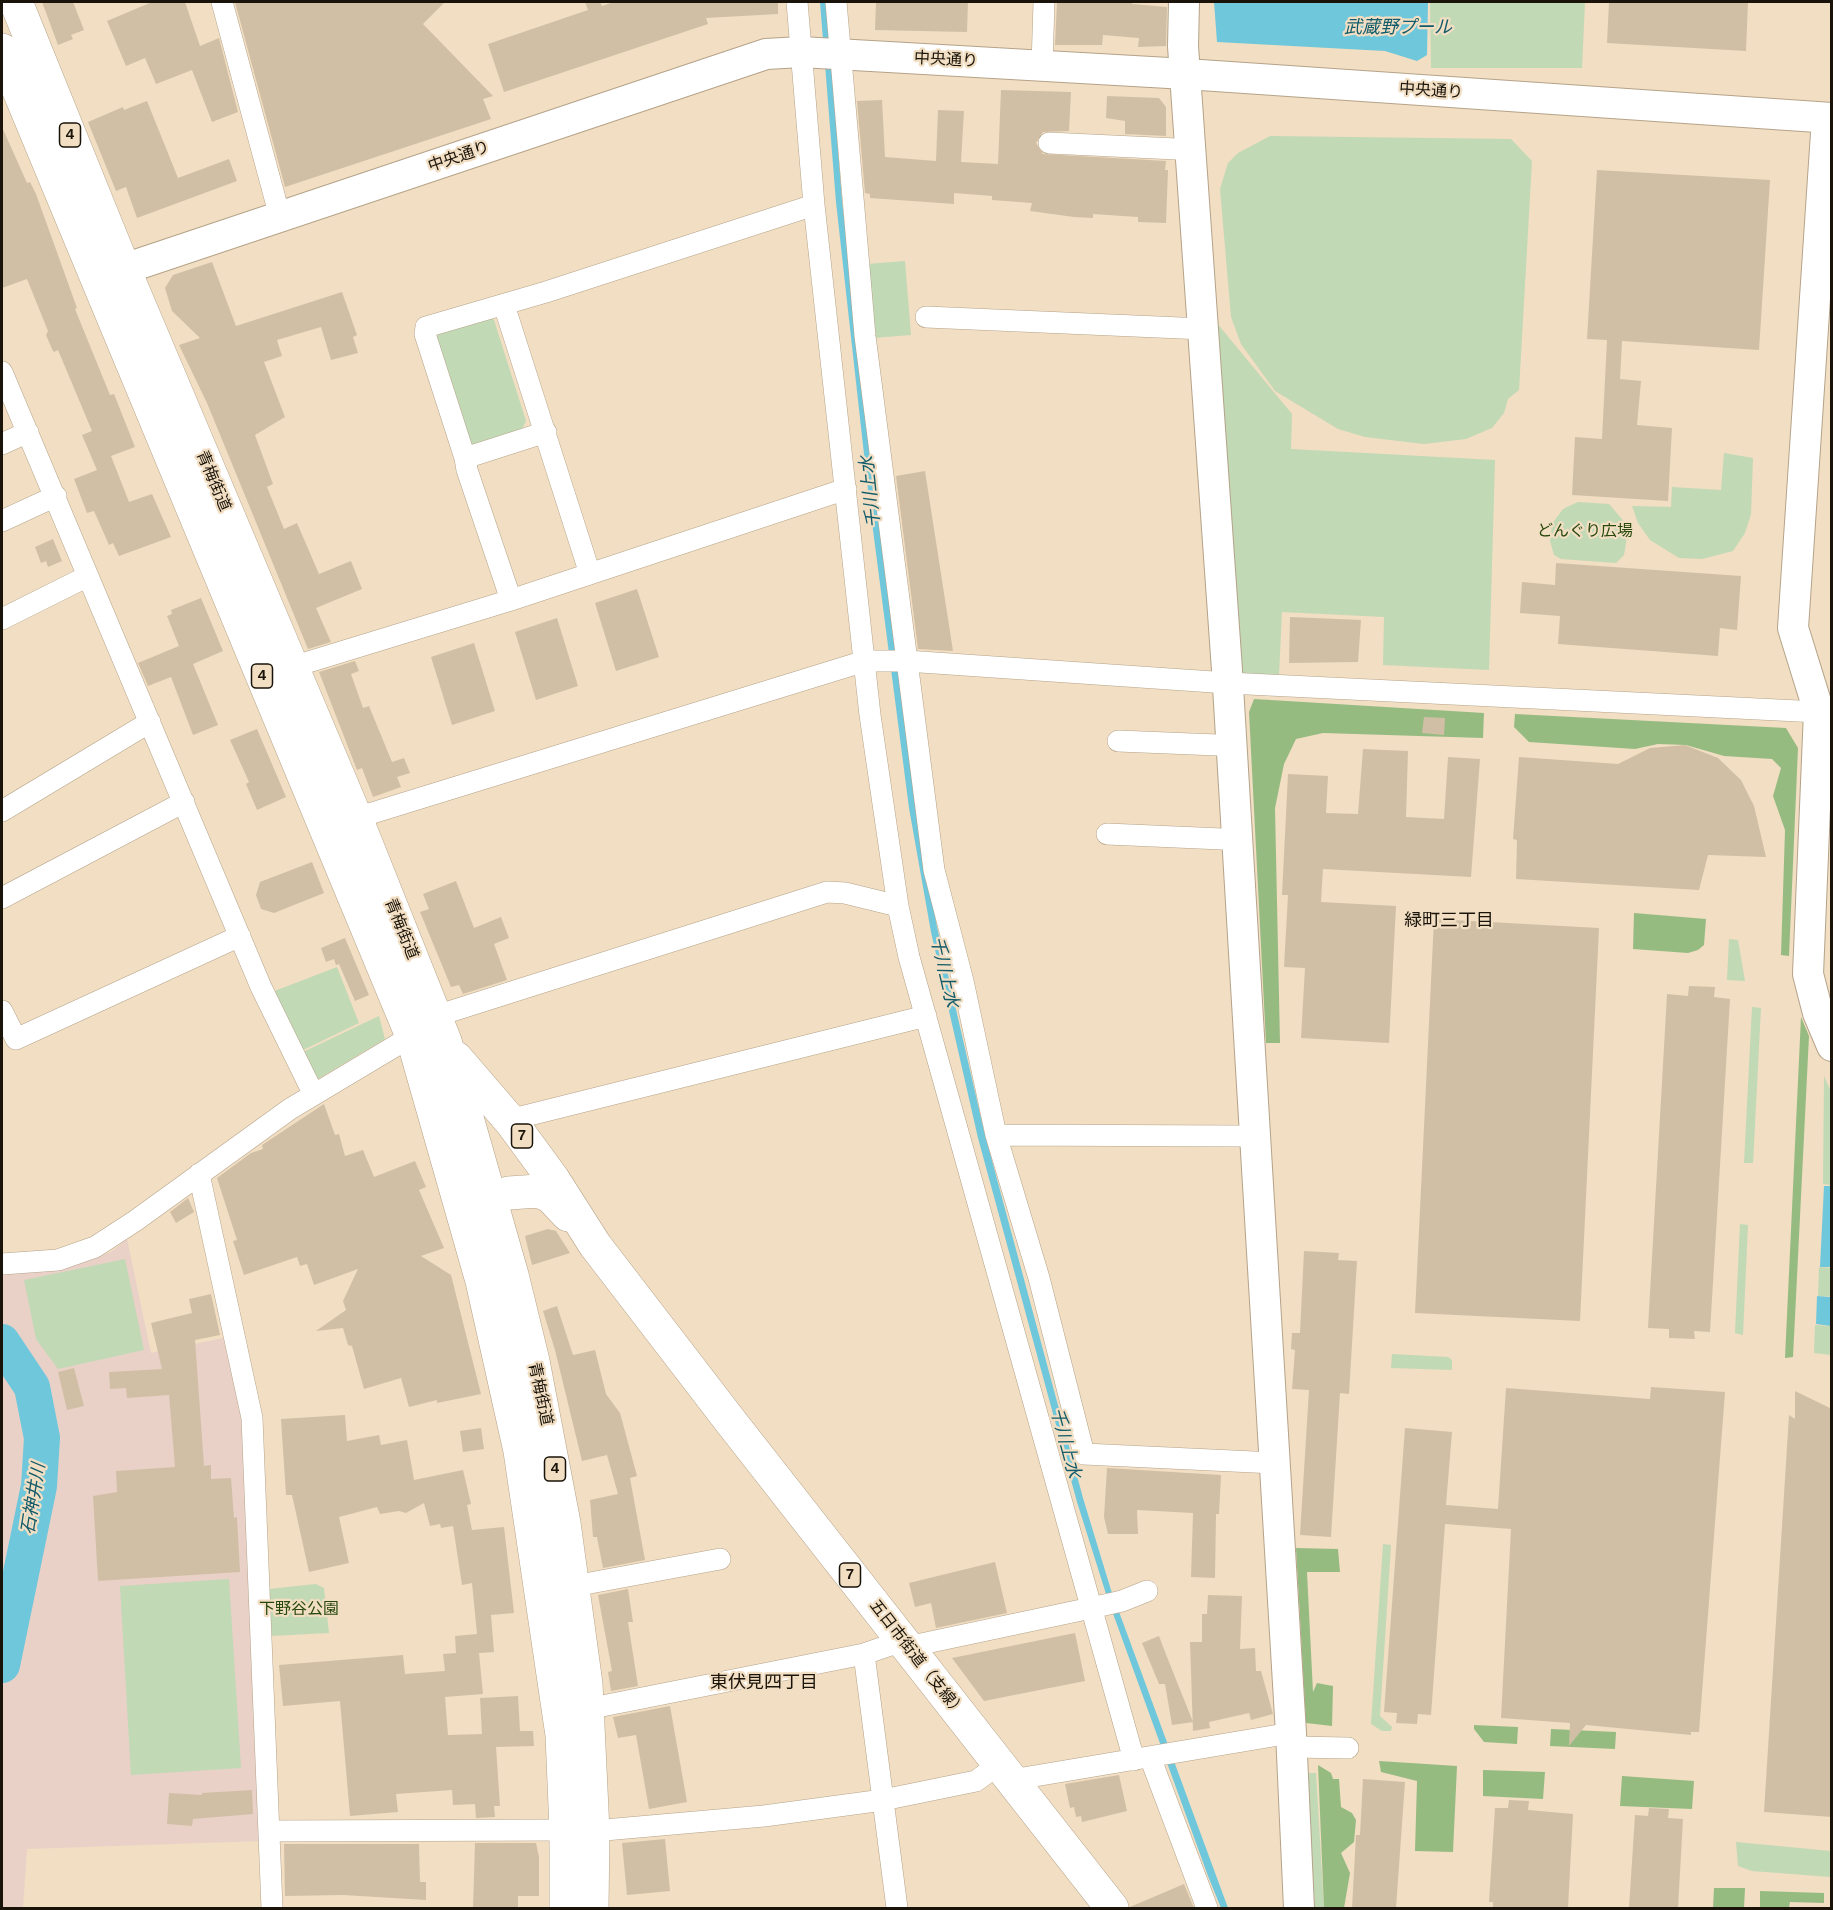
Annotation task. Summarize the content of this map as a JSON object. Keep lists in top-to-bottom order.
{
  "streets": {
    "main road": [
      "4",
      "青梅街道",
      "7",
      "五日市街道（支線）"
    ],
    "street": ["中央通り"]
  },
  "crossings": [
    ["中央通り", "青梅街道"],
    ["青梅街道", "五日市街道（支線）"]
  ],
  "districts": ["緑町三丁目", "東伏見四丁目"],
  "water": ["武蔵野プール", "千川上水", "石神井川"],
  "parks": ["どんぐり広場", "下野谷公園"]
}
